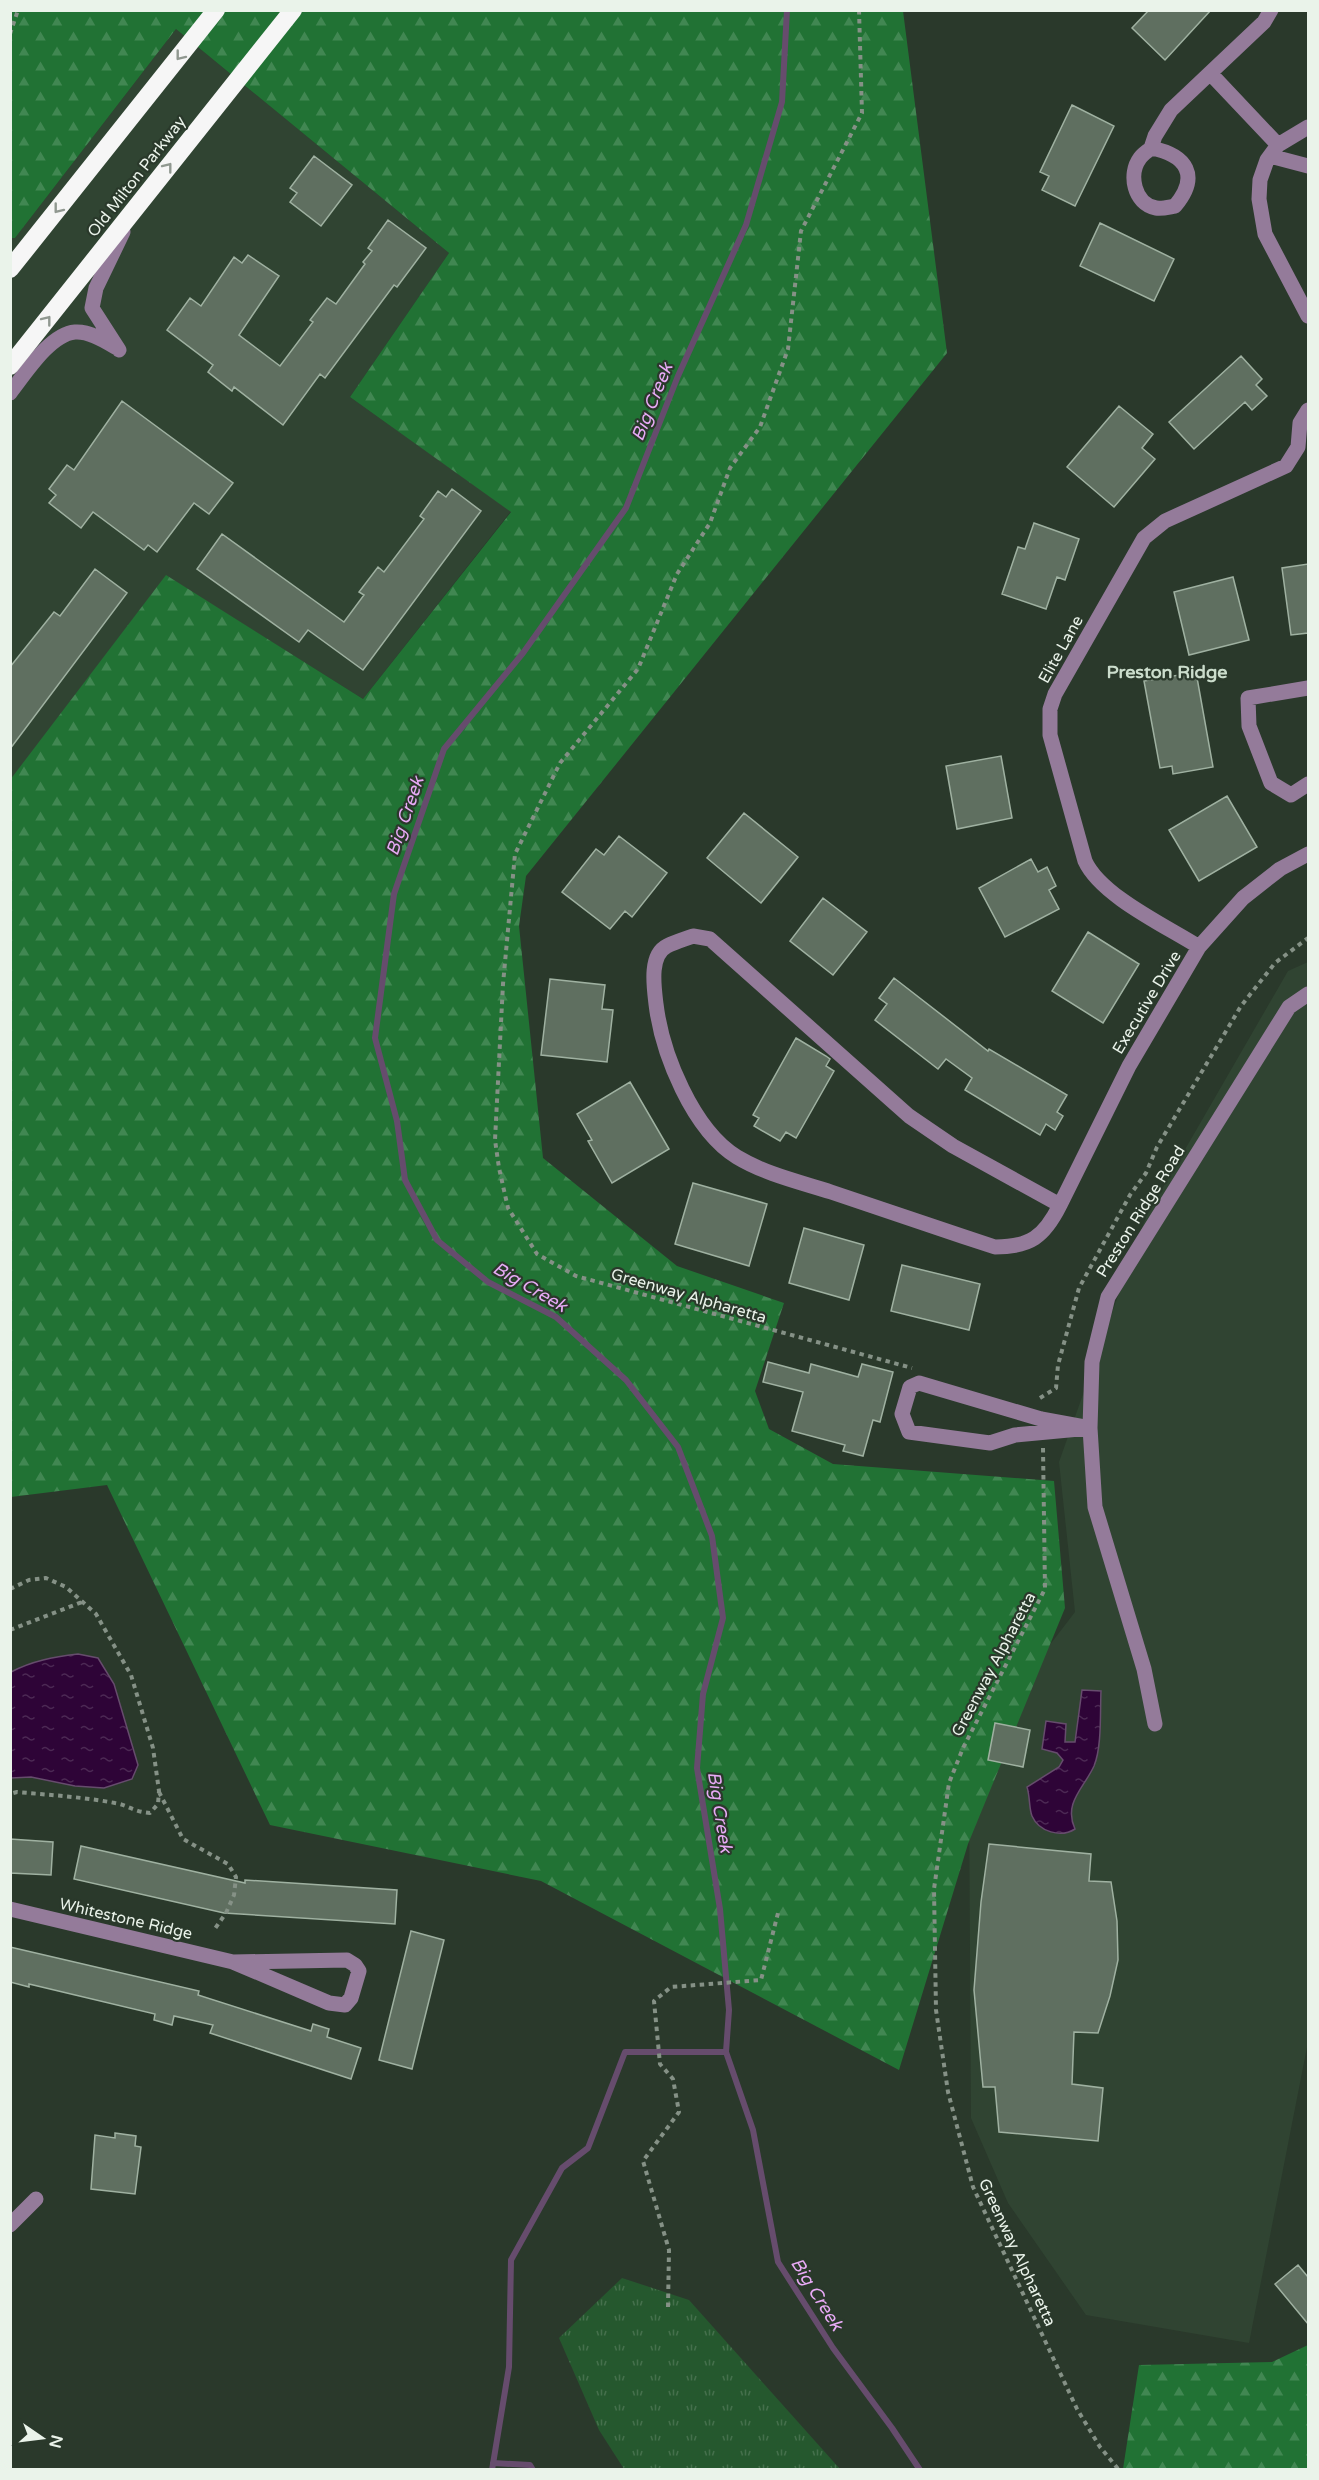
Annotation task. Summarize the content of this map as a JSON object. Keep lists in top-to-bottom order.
{
  "streets": {
    "highway": ["Old Milton Parkway"],
    "street": [
      "Elite Lane",
      "Executive Drive",
      "Preston Ridge Road",
      "Whitestone Ridge"
    ],
    "path": ["Greenway Alpharetta"]
  },
  "crossings": [
    ["Elite Lane", "Executive Drive"]
  ],
  "districts": ["Preston Ridge"],
  "water": ["Big Creek"],
  "north": "right"
}
